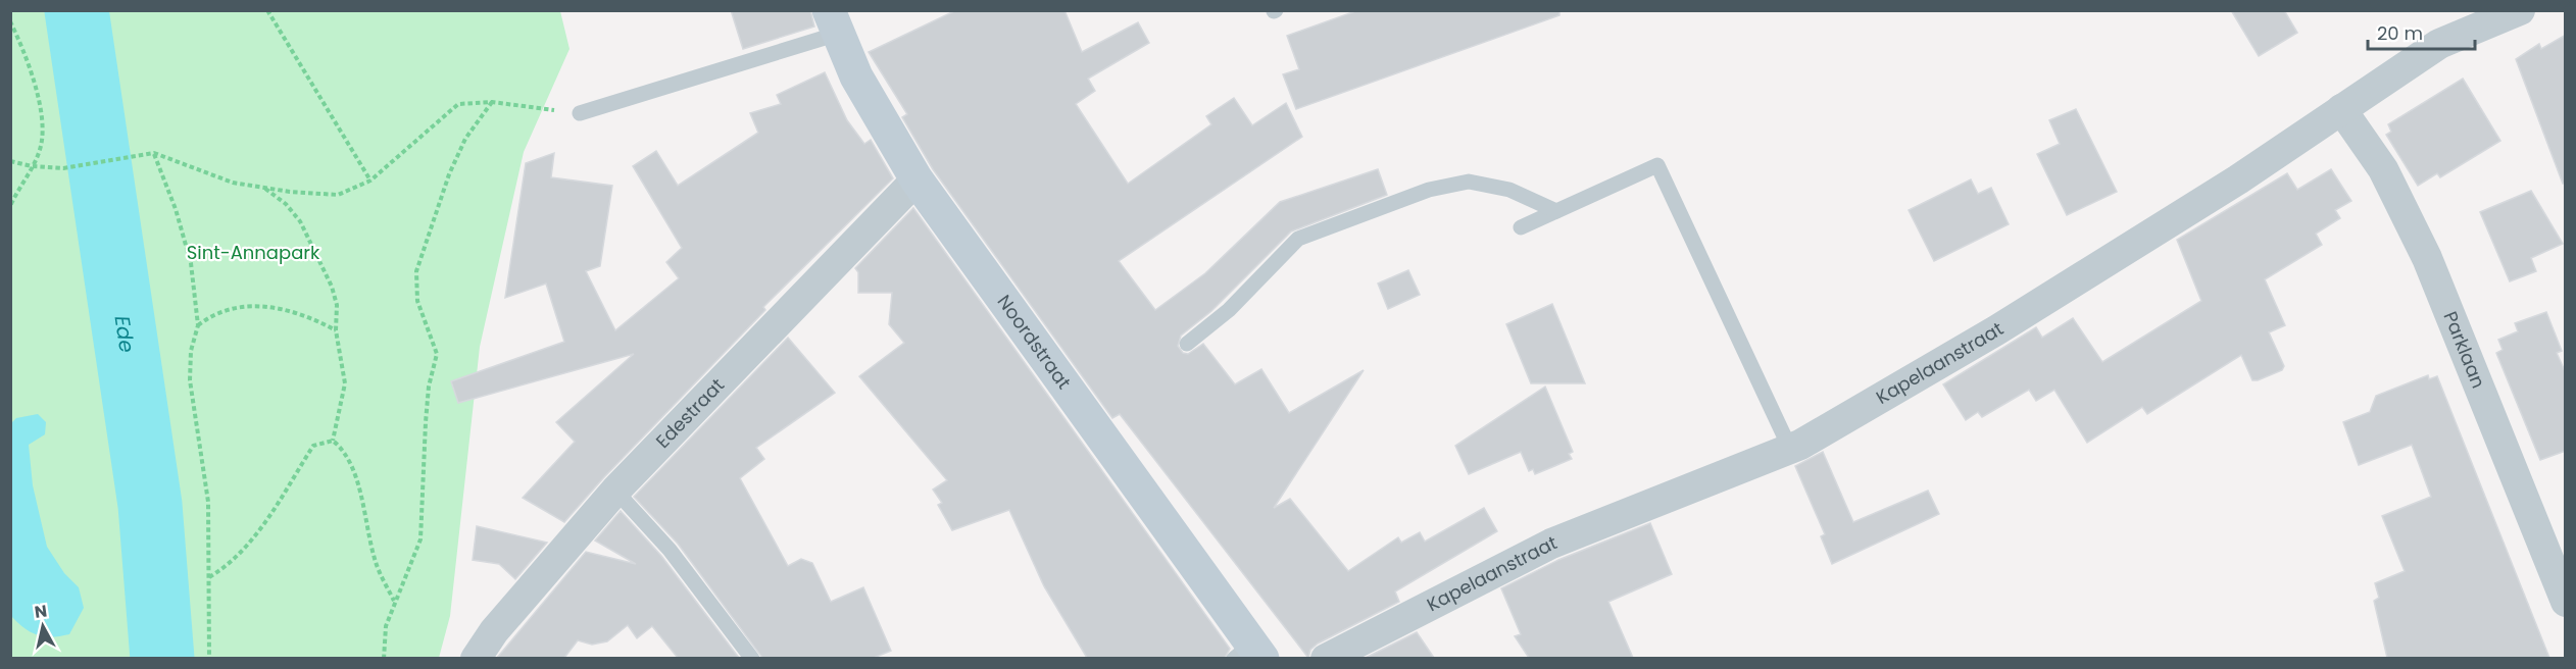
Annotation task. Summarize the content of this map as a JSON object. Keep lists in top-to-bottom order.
{
  "streets": {
    "street": [
      "Noordstraat",
      "Parklaan",
      "Kapelaanstraat",
      "Edestraat"
    ]
  },
  "crossings": [
    ["Noordstraat", "Edestraat"],
    ["Parklaan", "Kapelaanstraat"]
  ],
  "water": ["Ede"],
  "parks": ["Sint-Annapark"],
  "scale_bar": "20 m",
  "north": "top"
}
